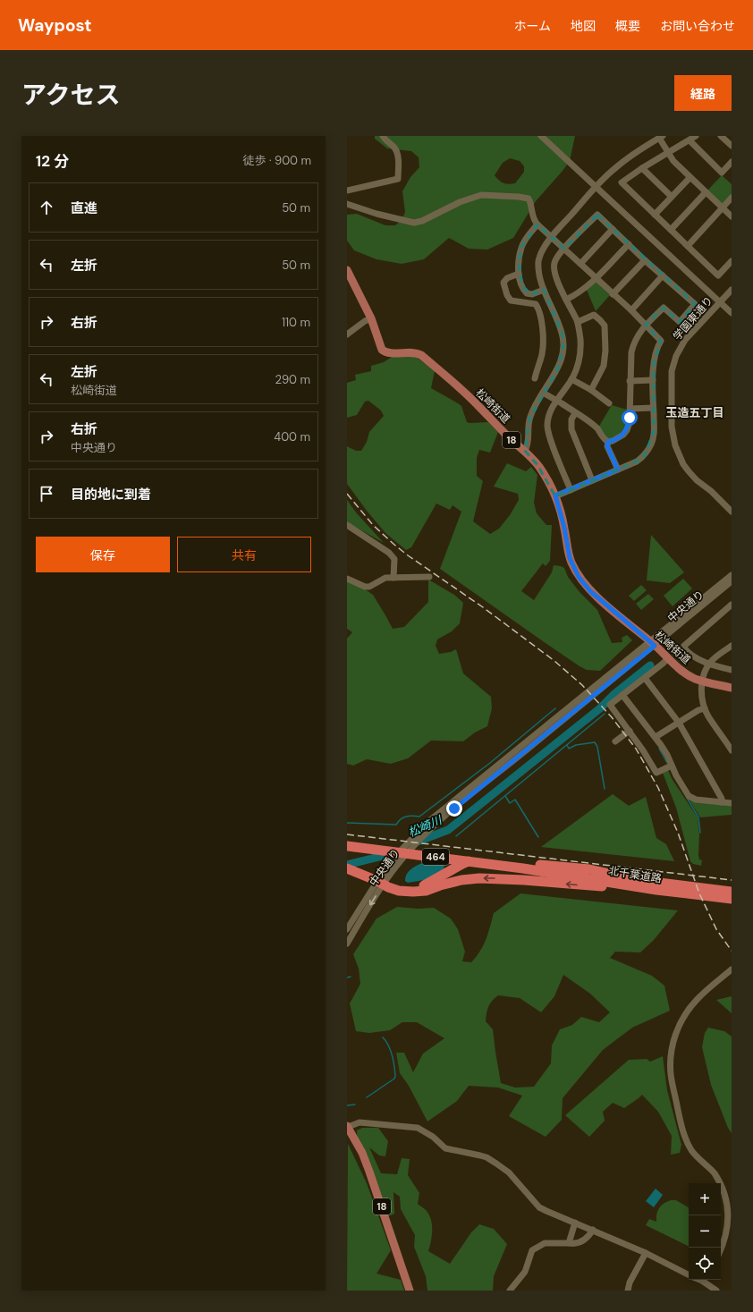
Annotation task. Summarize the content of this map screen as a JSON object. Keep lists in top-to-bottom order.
{
  "streets": {
    "highway": ["464", "北千葉道路"],
    "main road": ["松崎街道", "18"],
    "street": ["学園東通り", "中央通り"]
  },
  "crossings": [
    ["松崎街道", "中央通り"]
  ],
  "districts": ["玉造五丁目"],
  "water": ["松崎川"],
  "page": {
    "header": "Waypost",
    "nav": [
      "ホーム",
      "地図",
      "概要",
      "お問い合わせ"
    ],
    "title": "アクセス",
    "buttons": [
      "経路",
      ["保存", "共有"]
    ],
    "heading": ["12 分", "徒歩 · 900 m"],
    "list": [
      ["直進", "50 m"],
      ["左折", "50 m"],
      ["右折", "110 m"],
      ["左折", "松崎街道", "290 m"],
      ["右折", "中央通り", "400 m"],
      "目的地に到着"
    ],
    "map_buttons": ["+", "−"]
  }
}
